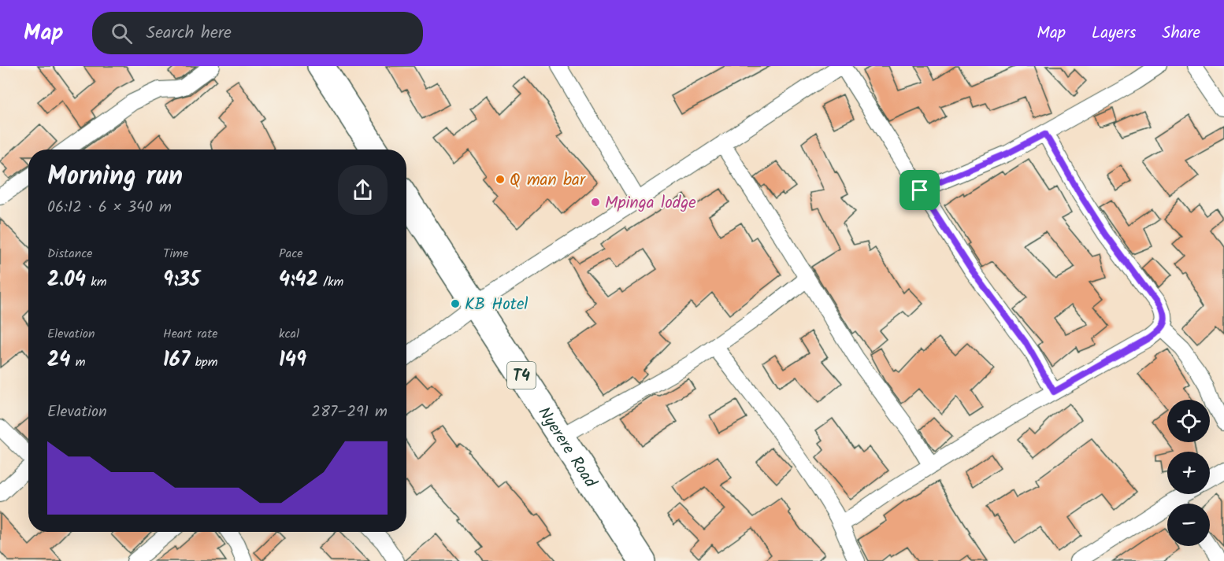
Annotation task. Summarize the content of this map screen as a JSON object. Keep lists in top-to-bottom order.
{
  "streets": {
    "highway": ["T4", "Nyerere Road"]
  },
  "places": ["Q man bar", "Mpinga lodge", "KB Hotel"],
  "page": {
    "header": "Map",
    "search": "Search here",
    "nav": ["Map", "Layers", "Share"],
    "heading": ["Morning run", "06:12 · 6 × 340 m"],
    "stats": [
      ["Distance", "2.04 km"],
      ["Time", "9:35"],
      ["Pace", "4:42 /km"],
      ["Elevation", "24 m"],
      ["Heart rate", "167 bpm"],
      ["kcal", "149"]
    ],
    "chart": ["Elevation", "287–291 m"],
    "map_buttons": ["+", "−"]
  }
}
